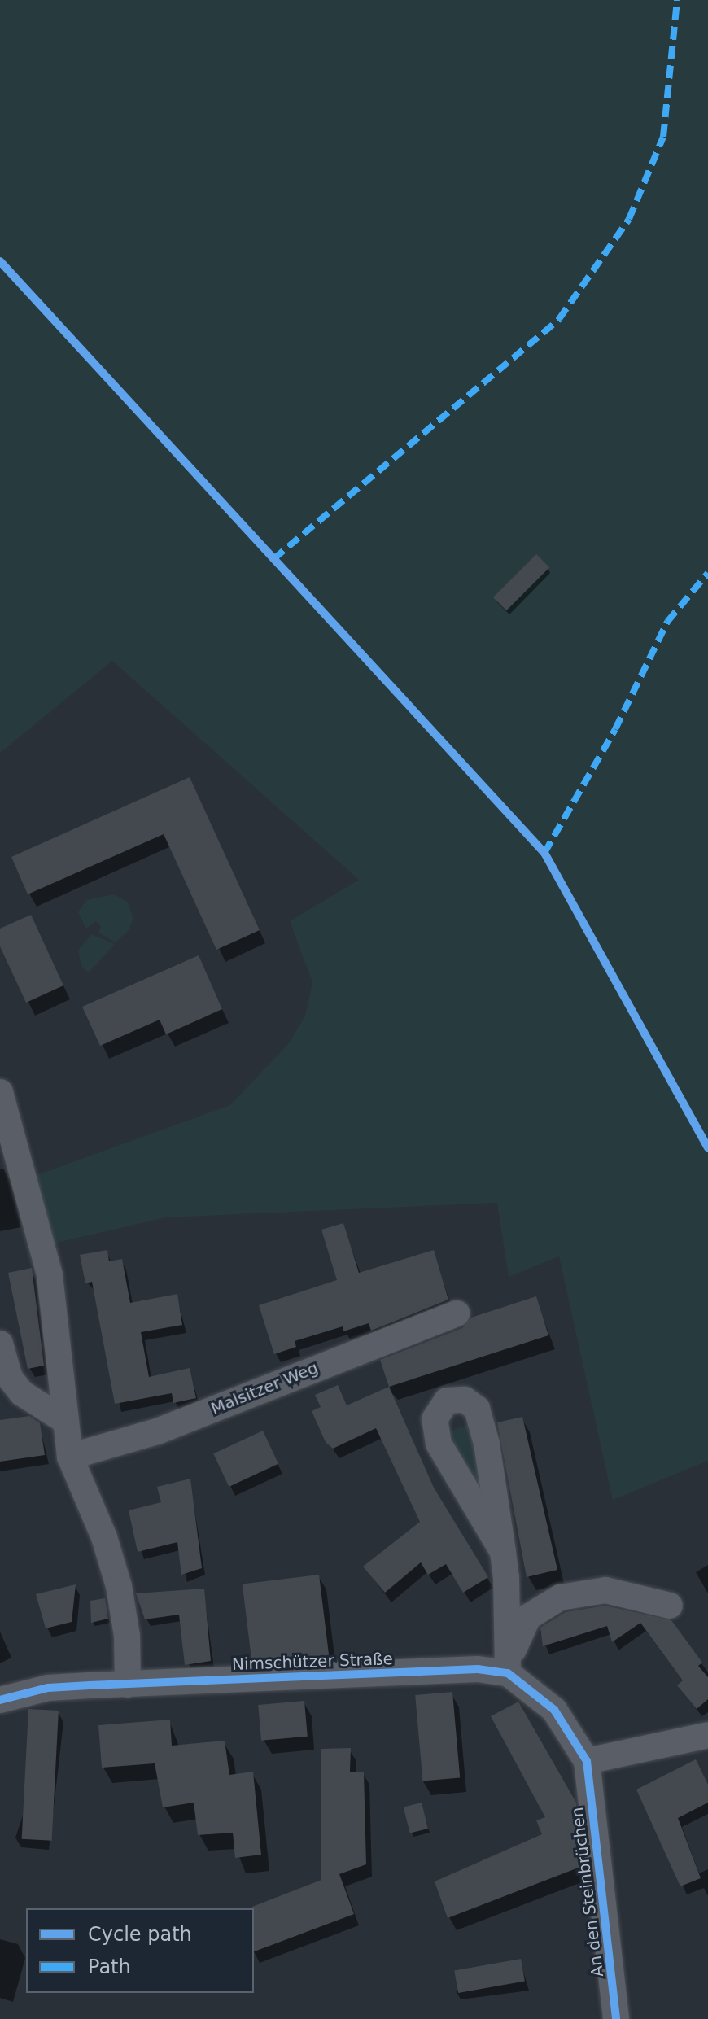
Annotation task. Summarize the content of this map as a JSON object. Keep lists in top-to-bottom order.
{
  "streets": {
    "street": ["Malsitzer Weg", "Nimschützer Straße", "An den Steinbrüchen"]
  },
  "legend": ["Cycle path", "Path"]
}
